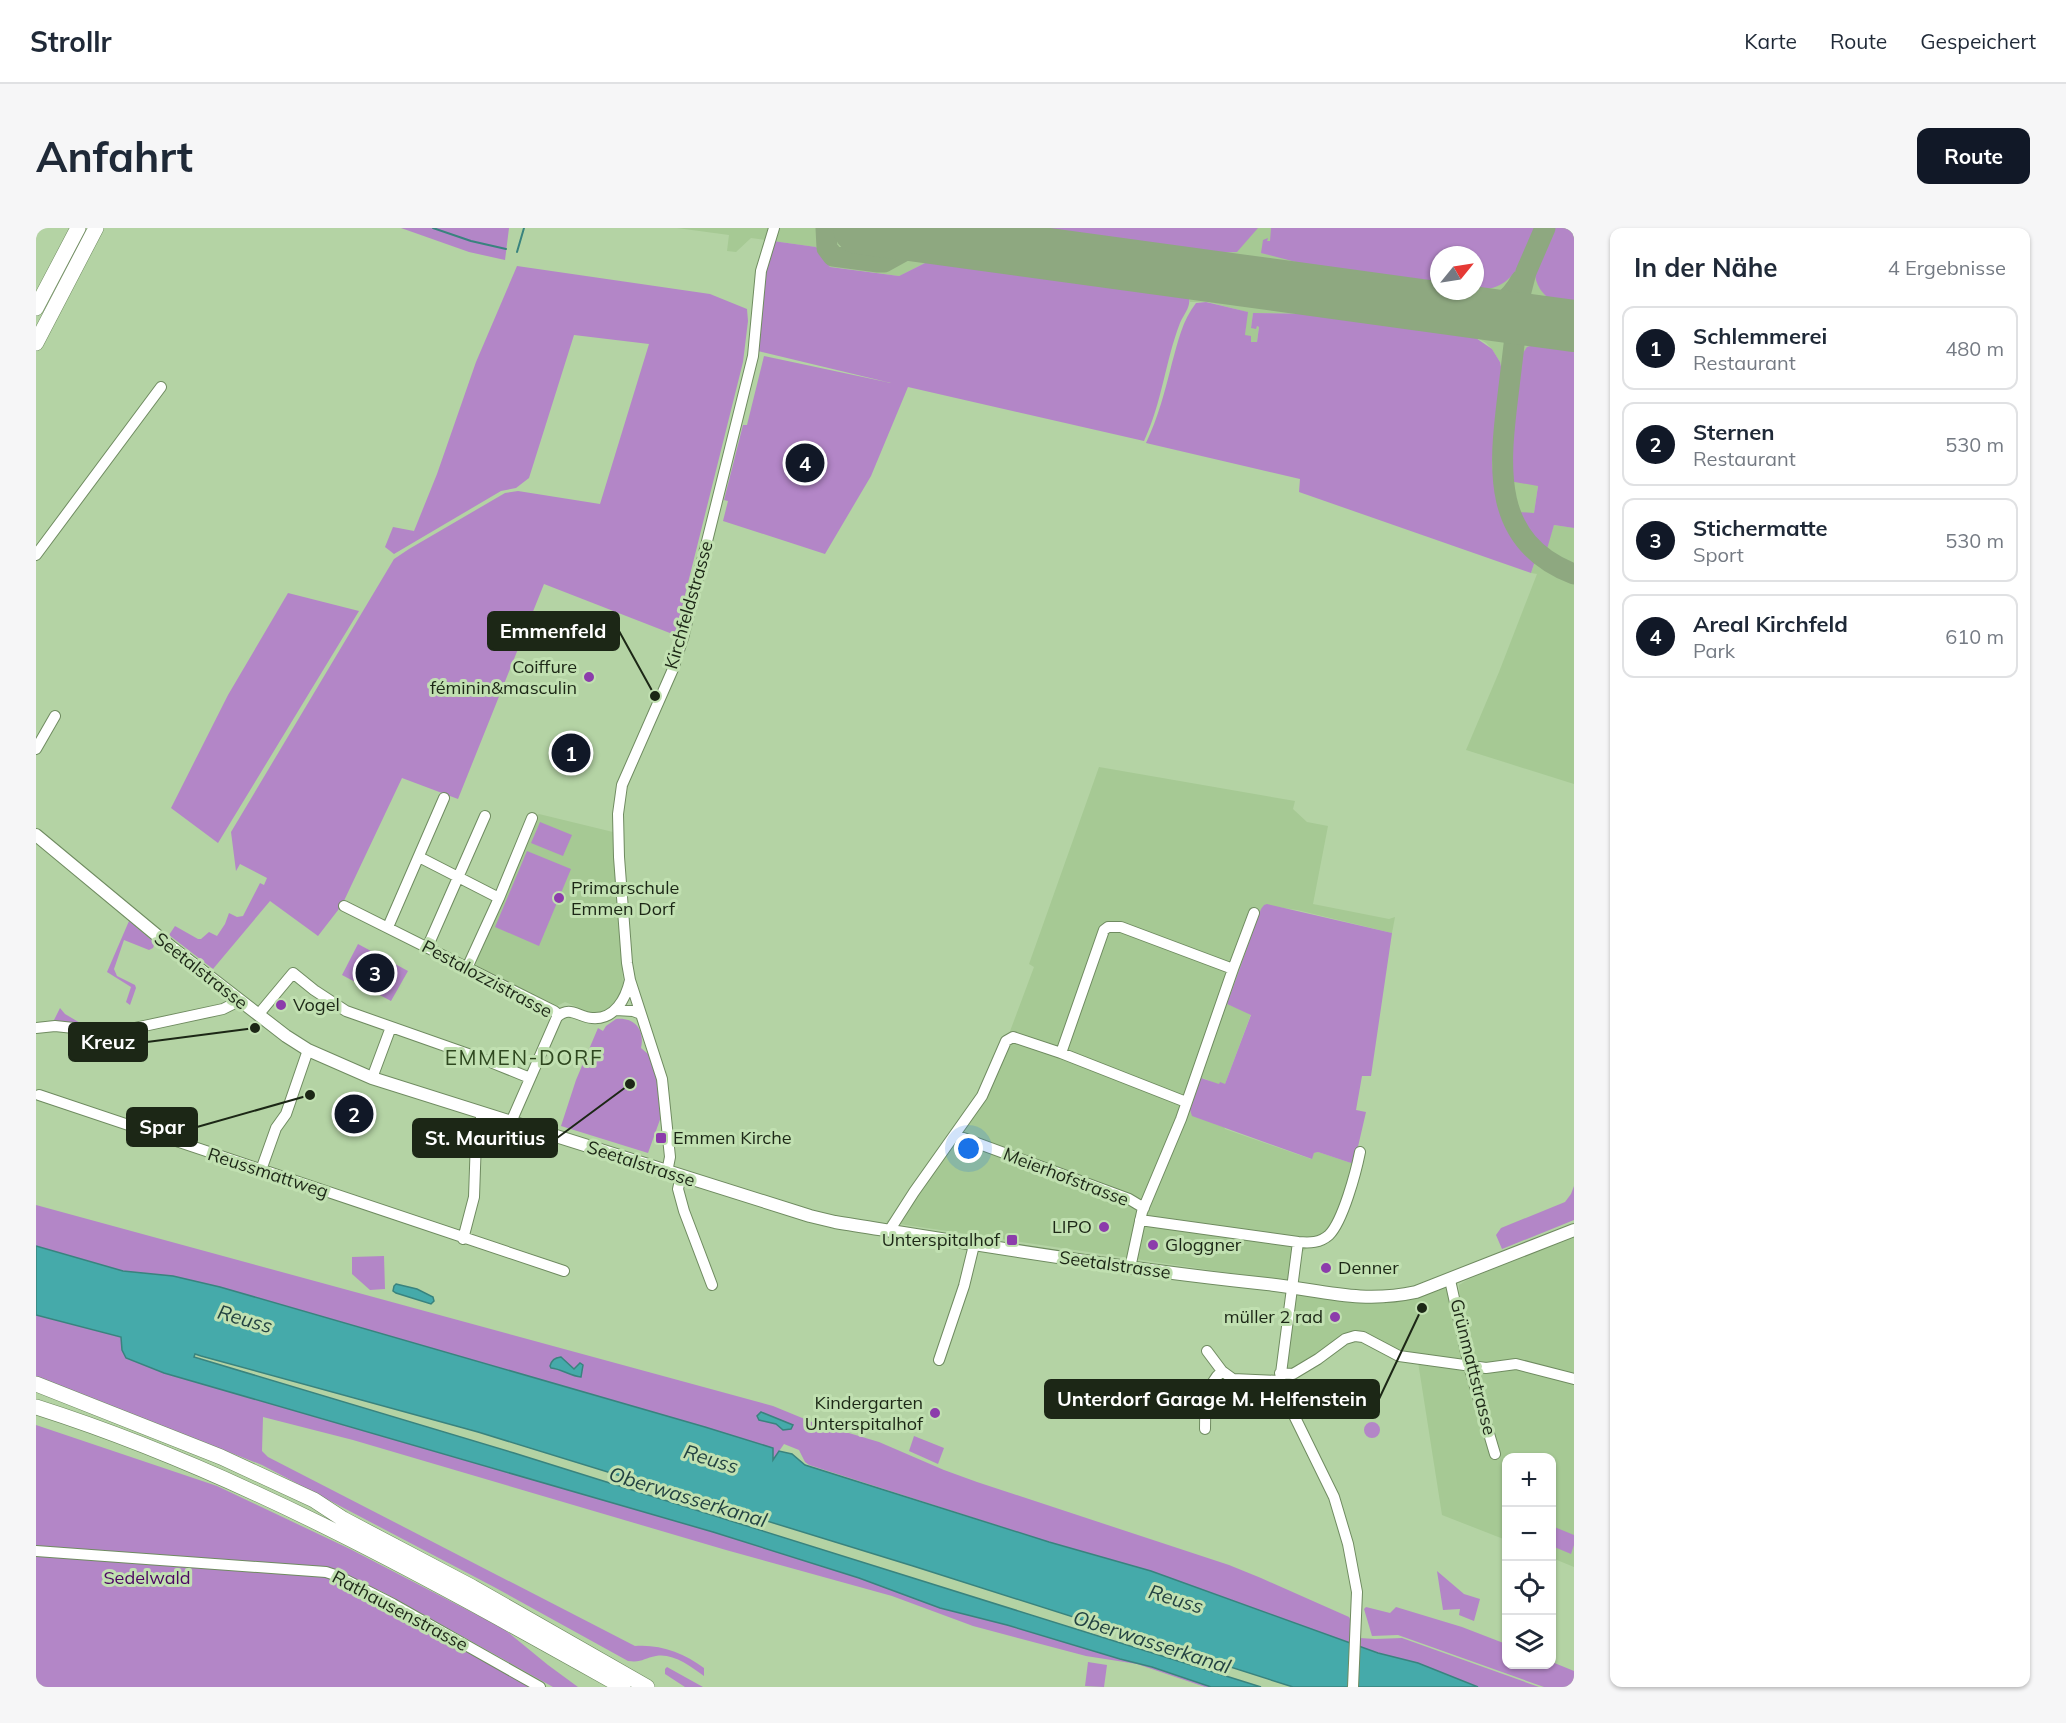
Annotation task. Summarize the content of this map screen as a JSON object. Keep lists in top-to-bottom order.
{
  "streets": {
    "main road": ["Seetalstrasse"],
    "street": [
      "Kirchfeldstrasse",
      "Pestalozzistrasse",
      "Reussmattweg",
      "Meierhofstrasse",
      "Grünmattstrasse",
      "Rathausenstrasse"
    ]
  },
  "crossings": [
    ["Kirchfeldstrasse", "Seetalstrasse"],
    ["Seetalstrasse", "Pestalozzistrasse"],
    ["Seetalstrasse", "Meierhofstrasse"],
    ["Seetalstrasse", "Grünmattstrasse"]
  ],
  "districts": ["EMMEN-DORF"],
  "water": ["Reuss", "Oberwasserkanal"],
  "parks": ["Sedelwald"],
  "places": {
    "other": [
      "Coiffure féminin&masculin",
      "Emmenfeld",
      "Primarschule Emmen Dorf",
      "Vogel",
      "Kreuz",
      "St. Mauritius",
      "Spar",
      "LIPO",
      "Gloggner",
      "Denner",
      "Unterdorf Garage M. Helfenstein",
      "müller 2 rad",
      "Kindergarten Unterspitalhof"
    ],
    "transit": ["Emmen Kirche", "Unterspitalhof"]
  },
  "north": "top right",
  "page": {
    "header": "Strollr",
    "nav": ["Karte", "Route", "Gespeichert"],
    "buttons": "Route",
    "title": "Anfahrt",
    "heading": ["In der Nähe", "4 Ergebnisse"],
    "list": [
      {
        "mark": "1",
        "name": "Schlemmerei",
        "note": "Restaurant",
        "value": "480 m"
      },
      {
        "mark": "2",
        "name": "Sternen",
        "note": "Restaurant",
        "value": "530 m"
      },
      {
        "mark": "3",
        "name": "Stichermatte",
        "note": "Sport",
        "value": "530 m"
      },
      {
        "mark": "4",
        "name": "Areal Kirchfeld",
        "note": "Park",
        "value": "610 m"
      }
    ],
    "pins": [
      "4",
      "1",
      "3",
      "2"
    ],
    "map_buttons": ["+", "−"]
  }
}
